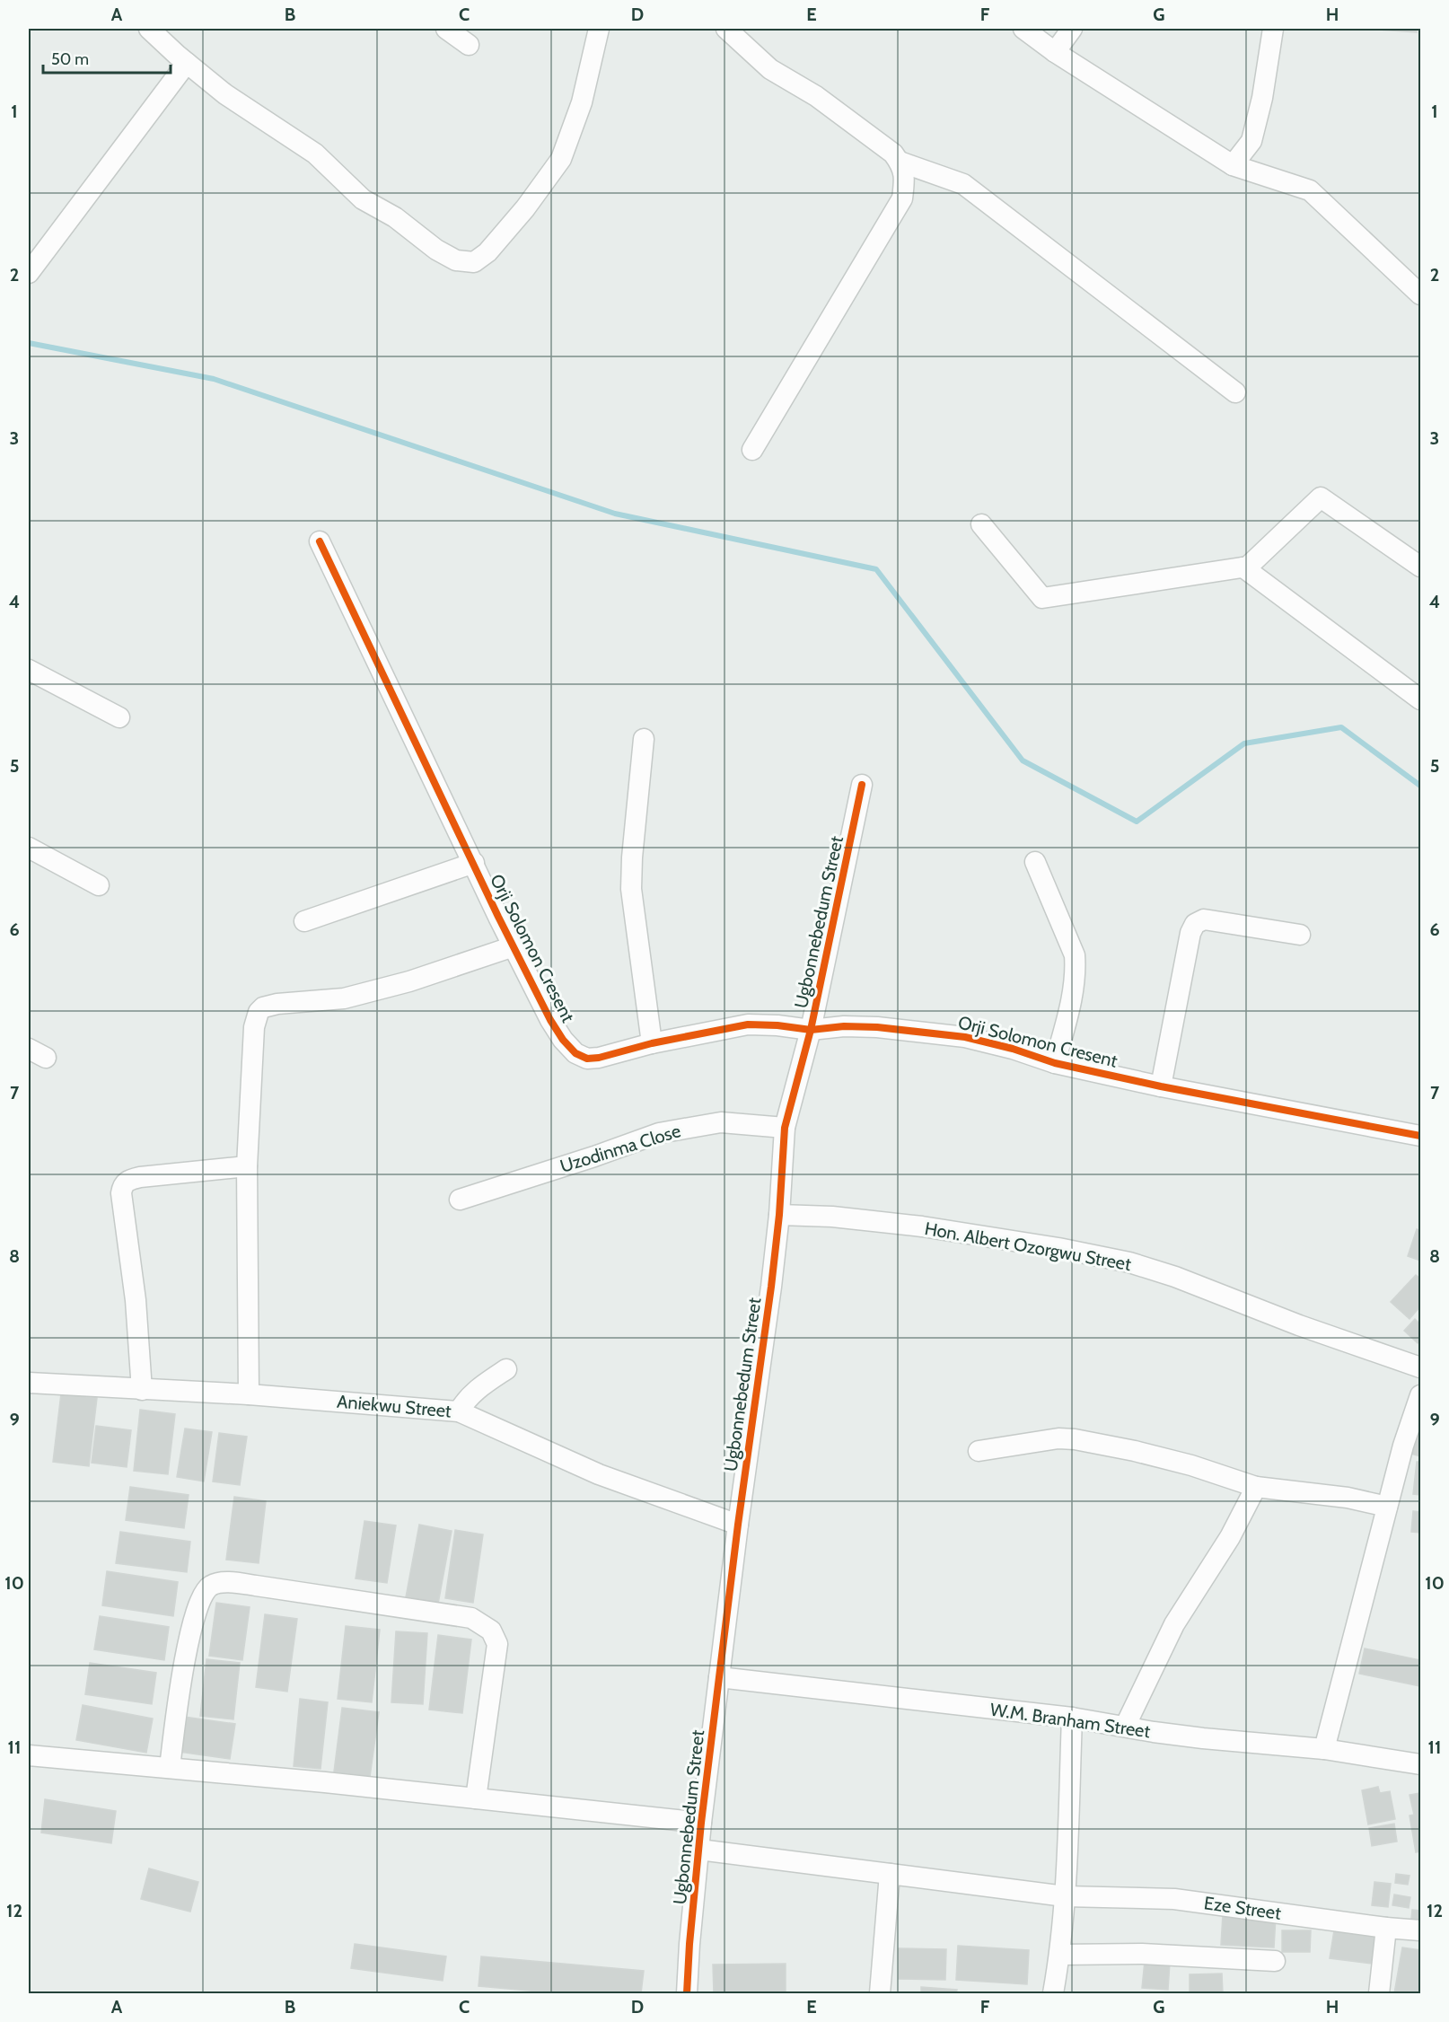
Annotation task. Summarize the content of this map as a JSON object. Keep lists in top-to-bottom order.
{
  "streets": {
    "street": [
      "Ugbonnebedum Street",
      "Orji Solomon Cresent",
      "Uzodinma Close",
      "Hon. Albert Ozorgwu Street",
      "Aniekwu Street",
      "W.M. Branham Street",
      "Eze Street"
    ]
  },
  "crossings": [
    ["Ugbonnebedum Street", "Orji Solomon Cresent"],
    ["Ugbonnebedum Street", "Uzodinma Close"],
    ["Ugbonnebedum Street", "Hon. Albert Ozorgwu Street"],
    ["Ugbonnebedum Street", "Aniekwu Street"],
    ["Ugbonnebedum Street", "W.M. Branham Street"],
    ["Ugbonnebedum Street", "Eze Street"]
  ],
  "scale_bar": "50 m",
  "grid": {
    "columns": [
      "A",
      "B",
      "C",
      "D",
      "E",
      "F",
      "G",
      "H"
    ],
    "rows": [
      "1",
      "2",
      "3",
      "4",
      "5",
      "6",
      "7",
      "8",
      "9",
      "10",
      "11",
      "12"
    ]
  }
}
